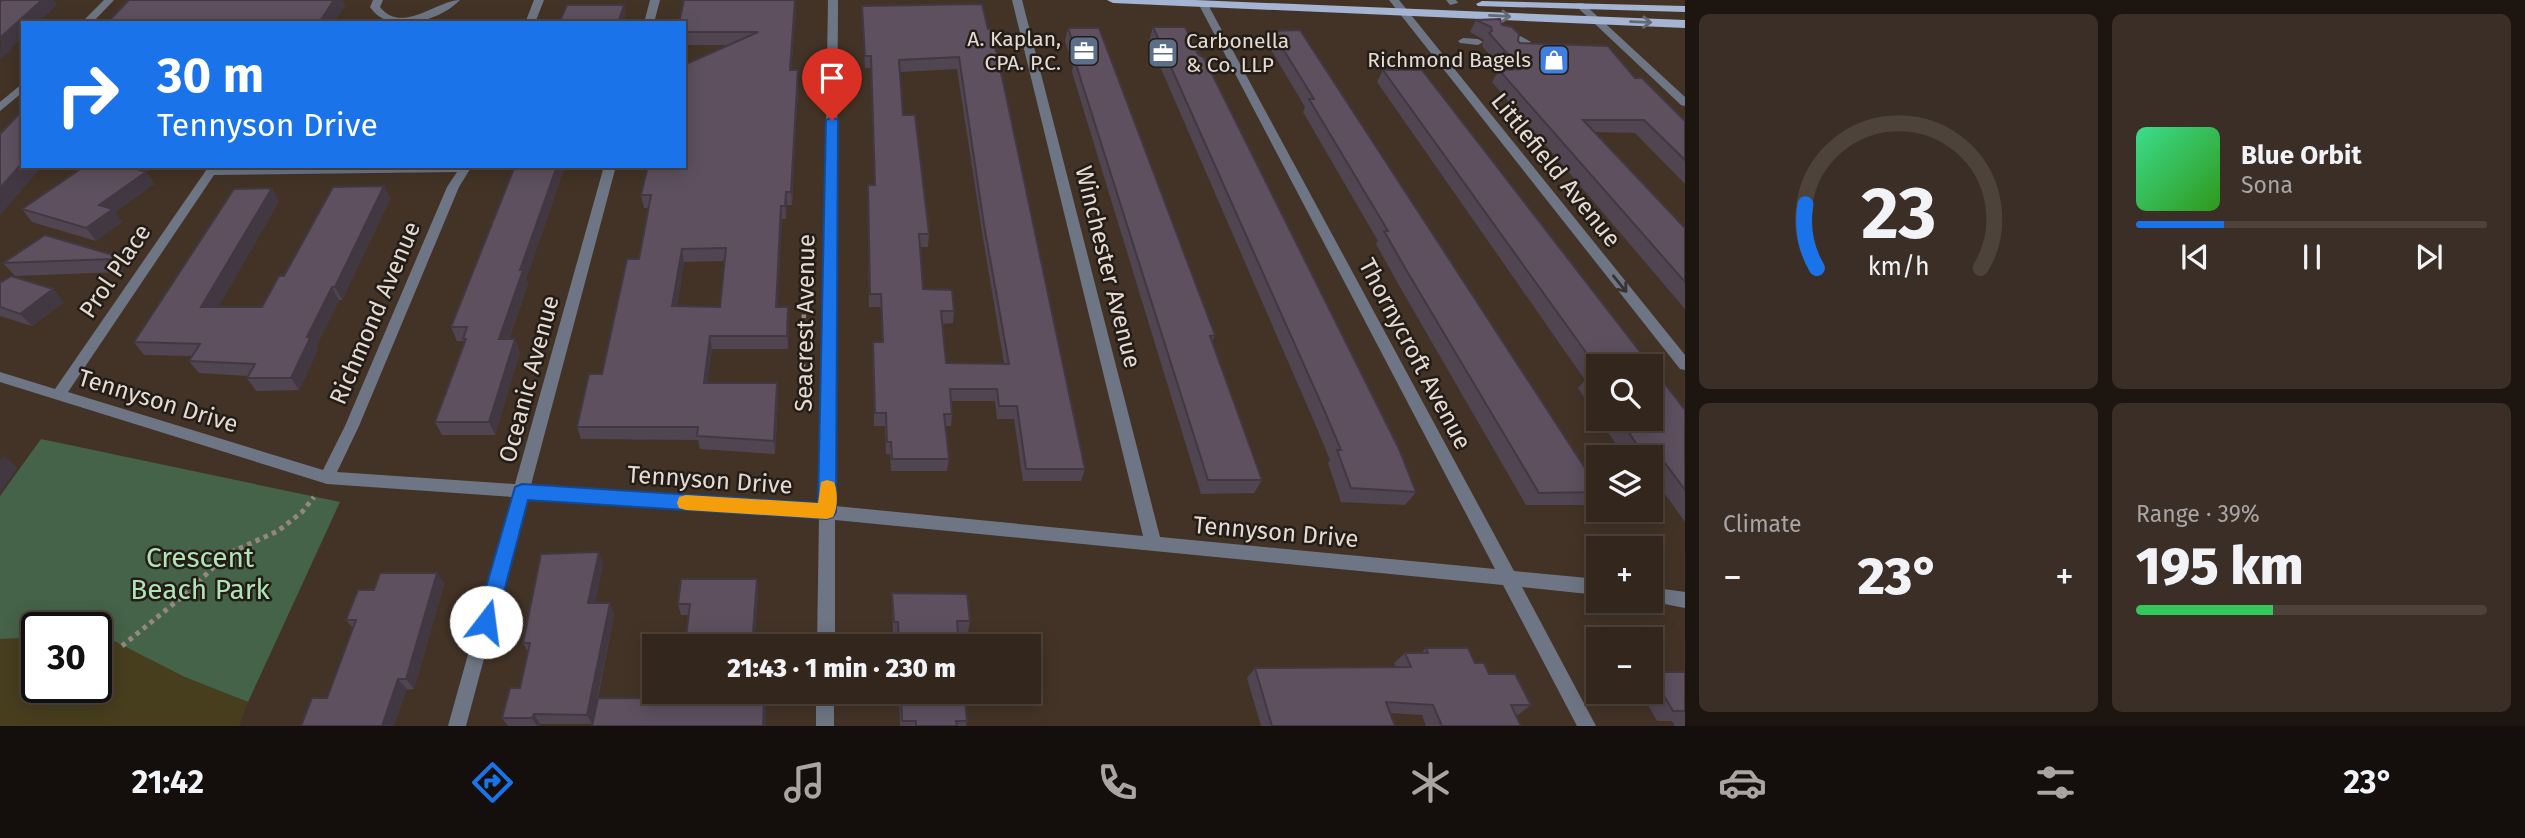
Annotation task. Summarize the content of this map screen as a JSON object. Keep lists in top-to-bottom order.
{
  "streets": {
    "street": [
      "Littlefield Avenue",
      "Winchester Avenue",
      "Prol Place",
      "Richmond Avenue",
      "Seacrest Avenue",
      "Thornycroft Avenue",
      "Oceanic Avenue",
      "Tennyson Drive"
    ]
  },
  "crossings": [
    ["Winchester Avenue", "Tennyson Drive"],
    ["Prol Place", "Tennyson Drive"],
    ["Richmond Avenue", "Tennyson Drive"],
    ["Seacrest Avenue", "Tennyson Drive"],
    ["Thornycroft Avenue", "Tennyson Drive"],
    ["Oceanic Avenue", "Tennyson Drive"]
  ],
  "one_way": ["Littlefield Avenue"],
  "parks": ["Crescent Beach Park"],
  "places": {
    "office": ["A. Kaplan, CPA. P.C.", "Carbonella & Co. LLP"],
    "shop": ["Richmond Bagels"]
  },
  "page": {
    "turn": ["30 m", "Tennyson Drive"],
    "song": ["Blue Orbit", "Sona"],
    "map_buttons": ["+", "−"],
    "tile": [
      "Climate",
      ["Range · 39%", "195 km"]
    ],
    "heat": ["−", "23°", "+"],
    "limit": "30",
    "trip": "21:43 · 1 min · 230 m",
    "tabs": ["21:42", "23°"],
    "gauge": ["23", "km/h"]
  }
}
